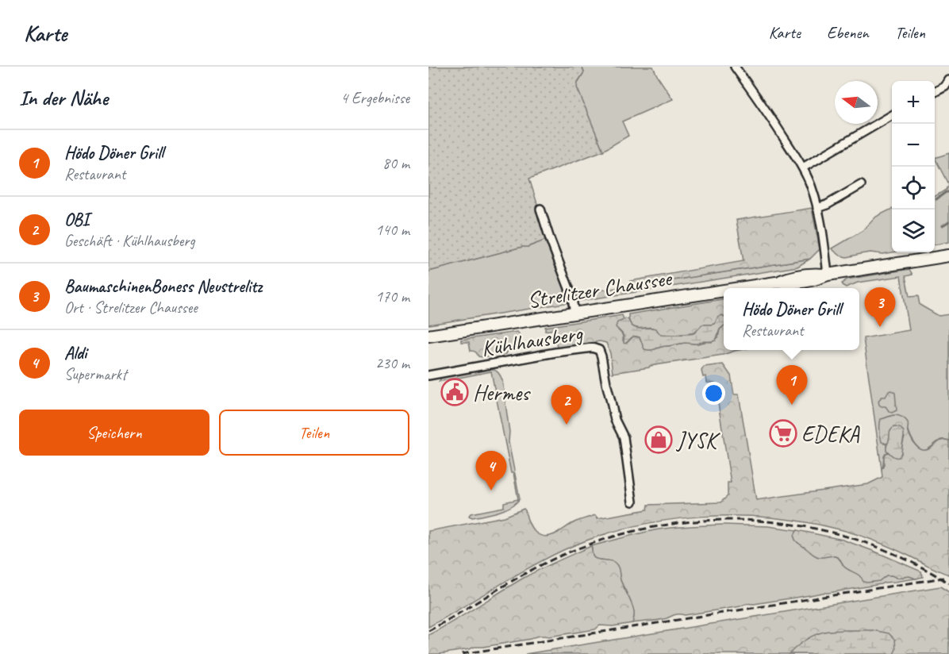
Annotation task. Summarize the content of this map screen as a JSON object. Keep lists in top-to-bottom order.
{
  "streets": {
    "main road": ["Strelitzer Chaussee"],
    "street": ["Kühlhausberg"]
  },
  "places": {
    "public building": ["Hermes"],
    "supermarket": ["EDEKA"],
    "shop": ["JYSK"]
  },
  "north": "left",
  "page": {
    "header": "Karte",
    "nav": ["Karte", "Ebenen", "Teilen"],
    "heading": ["In der Nähe", "4 Ergebnisse"],
    "map_buttons": ["+", "−"],
    "list": [
      {
        "mark": "1",
        "name": "Hödo Döner Grill",
        "note": "Restaurant",
        "value": "80 m"
      },
      {
        "mark": "2",
        "name": "OBI",
        "note": "Geschäft · Kühlhausberg",
        "value": "140 m"
      },
      {
        "mark": "3",
        "name": "BaumaschinenBoness Neustrelitz",
        "note": "Ort · Strelitzer Chaussee",
        "value": "170 m"
      },
      {
        "mark": "4",
        "name": "Aldi",
        "note": "Supermarkt",
        "value": "230 m"
      }
    ],
    "pins": [
      "3",
      "1",
      "2",
      "4"
    ],
    "popup": ["Hödo Döner Grill", "Restaurant"],
    "buttons": ["Speichern", "Teilen"]
  }
}
